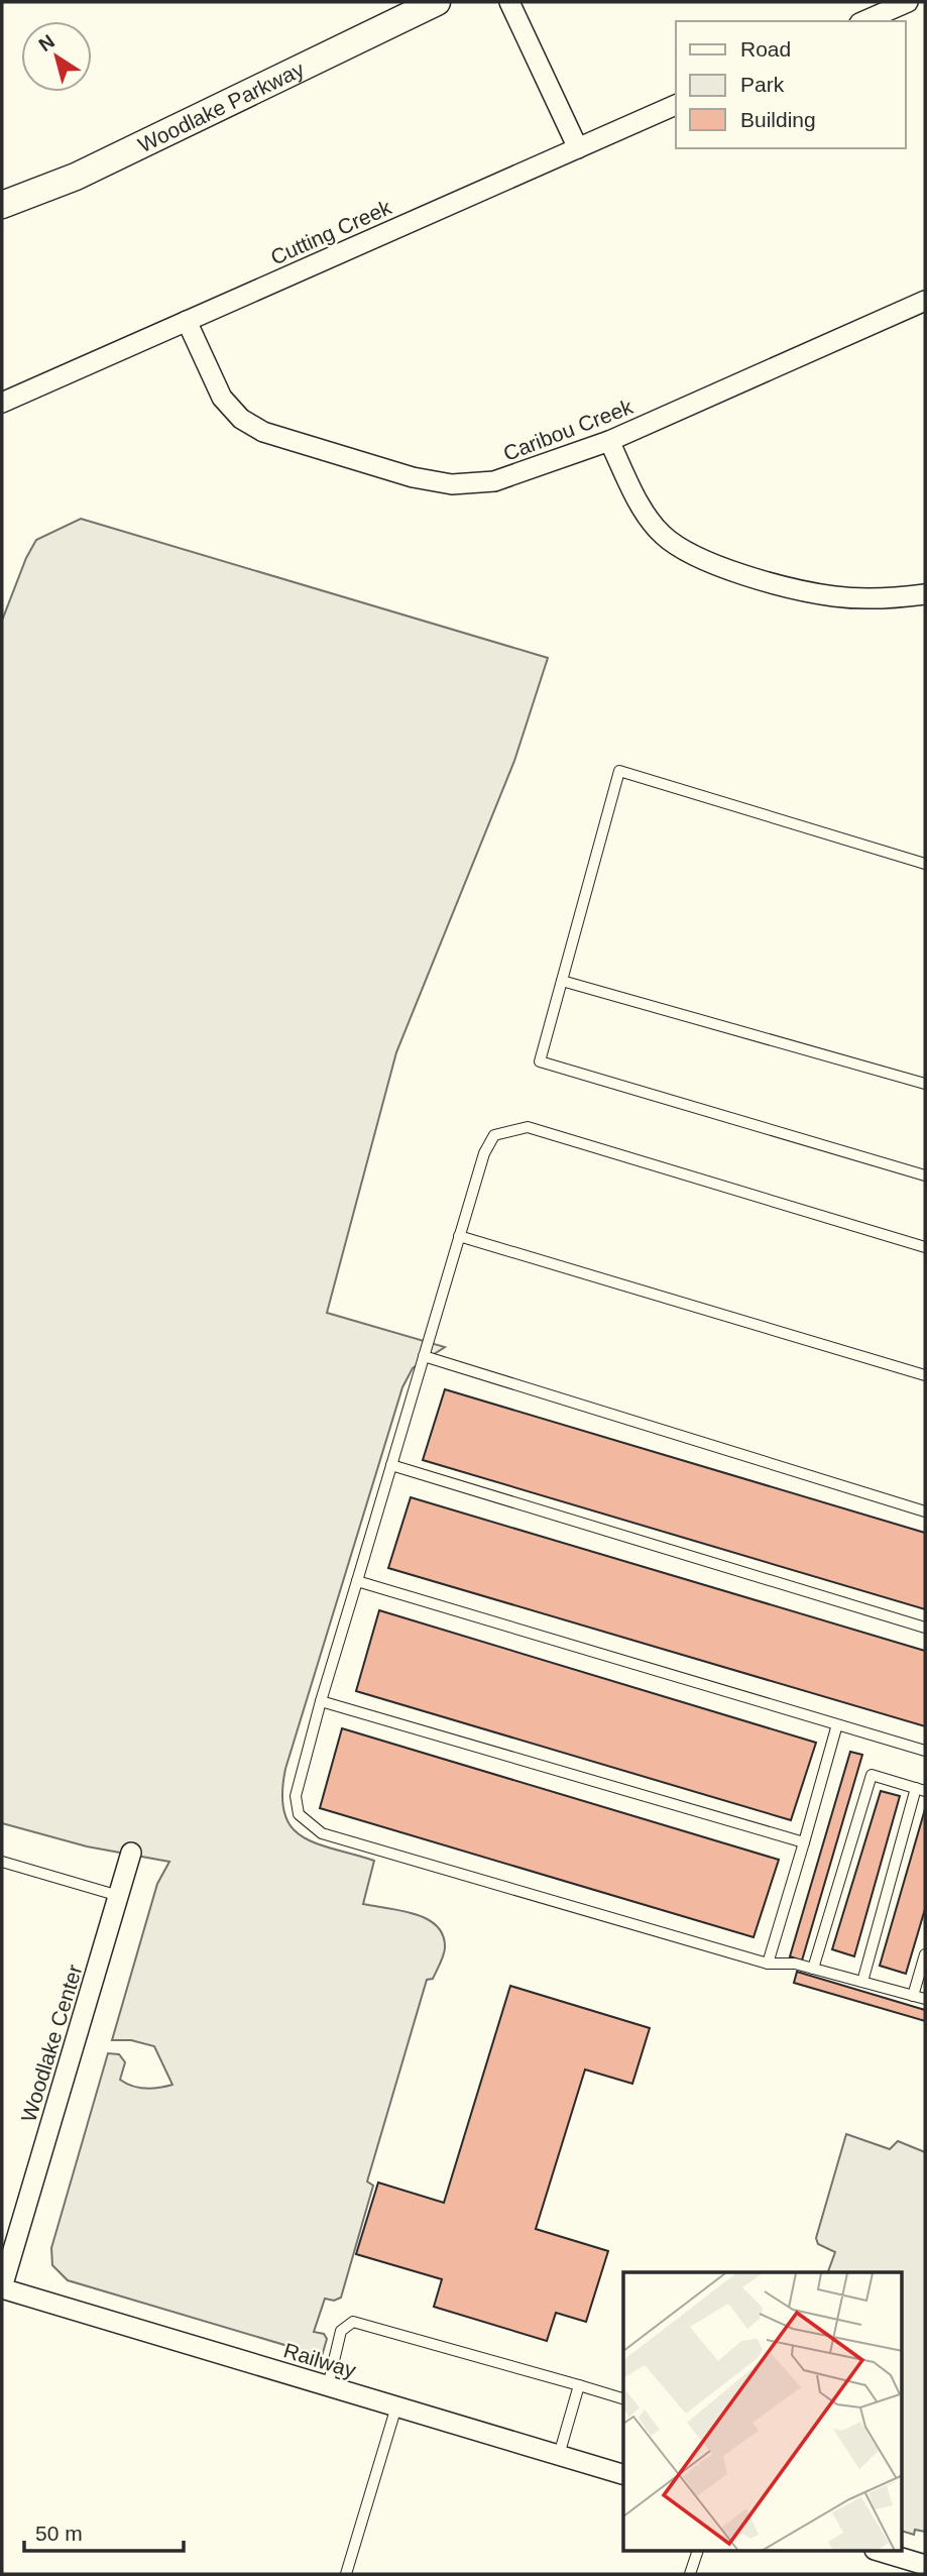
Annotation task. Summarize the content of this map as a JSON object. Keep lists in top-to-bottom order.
{
  "streets": {
    "street": [
      "Woodlake Parkway",
      "Cutting Creek",
      "Caribou Creek",
      "Woodlake Center",
      "Railway"
    ]
  },
  "crossings": [
    ["Cutting Creek", "Caribou Creek"],
    ["Woodlake Center", "Railway"]
  ],
  "legend": ["Road", "Park", "Building"],
  "scale_bar": "50 m",
  "north": "top left"
}
